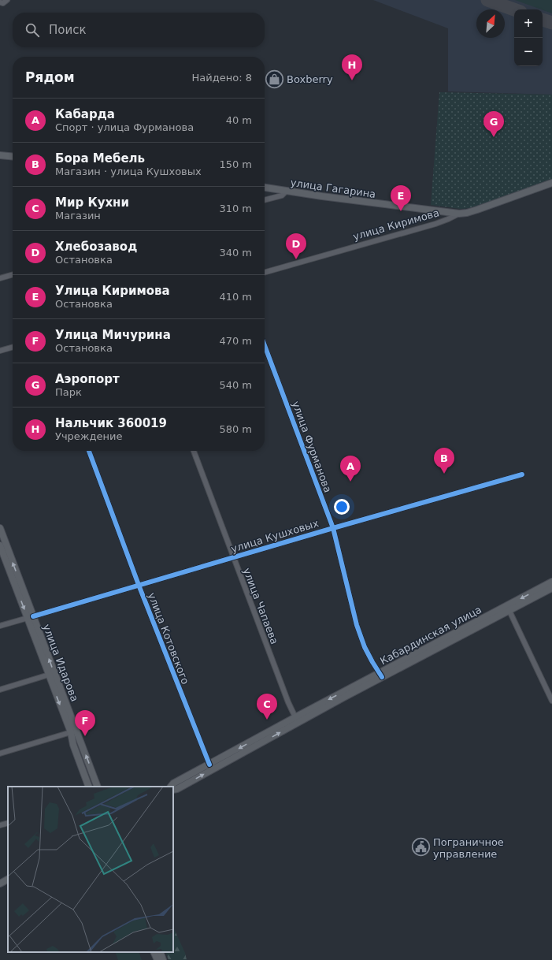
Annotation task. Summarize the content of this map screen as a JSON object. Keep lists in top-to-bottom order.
{
  "streets": {
    "main road": [
      "улица Гагарина",
      "улица Киримова",
      "Кабардинская улица",
      "улица Идарова"
    ],
    "street": [
      "улица Фурманова",
      "улица Кушховых",
      "улица Чапаева",
      "улица Котовского"
    ]
  },
  "crossings": [
    ["улица Гагарина", "улица Киримова"],
    ["улица Фурманова", "улица Кушховых"],
    ["улица Фурманова", "Кабардинская улица"],
    ["улица Кушховых", "улица Чапаева"],
    ["улица Кушховых", "улица Котовского"],
    ["улица Кушховых", "улица Идарова"],
    ["улица Чапаева", "Кабардинская улица"],
    ["Кабардинская улица", "улица Котовского"]
  ],
  "places": {
    "shop": ["Boxberry"],
    "public building": ["Пограничное управление"]
  },
  "north": "top right",
  "page": {
    "map_buttons": ["+", "−"],
    "search": "Поиск",
    "pins": [
      "H",
      "G",
      "E",
      "D",
      "B",
      "A",
      "C",
      "F"
    ],
    "heading": ["Рядом", "Найдено: 8"],
    "list": [
      {
        "mark": "A",
        "name": "Кабарда",
        "note": "Спорт · улица Фурманова",
        "value": "40 m"
      },
      {
        "mark": "B",
        "name": "Бора Мебель",
        "note": "Магазин · улица Кушховых",
        "value": "150 m"
      },
      {
        "mark": "C",
        "name": "Мир Кухни",
        "note": "Магазин",
        "value": "310 m"
      },
      {
        "mark": "D",
        "name": "Хлебозавод",
        "note": "Остановка",
        "value": "340 m"
      },
      {
        "mark": "E",
        "name": "Улица Киримова",
        "note": "Остановка",
        "value": "410 m"
      },
      {
        "mark": "F",
        "name": "Улица Мичурина",
        "note": "Остановка",
        "value": "470 m"
      },
      {
        "mark": "G",
        "name": "Аэропорт",
        "note": "Парк",
        "value": "540 m"
      },
      {
        "mark": "H",
        "name": "Нальчик 360019",
        "note": "Учреждение",
        "value": "580 m"
      }
    ]
  }
}
